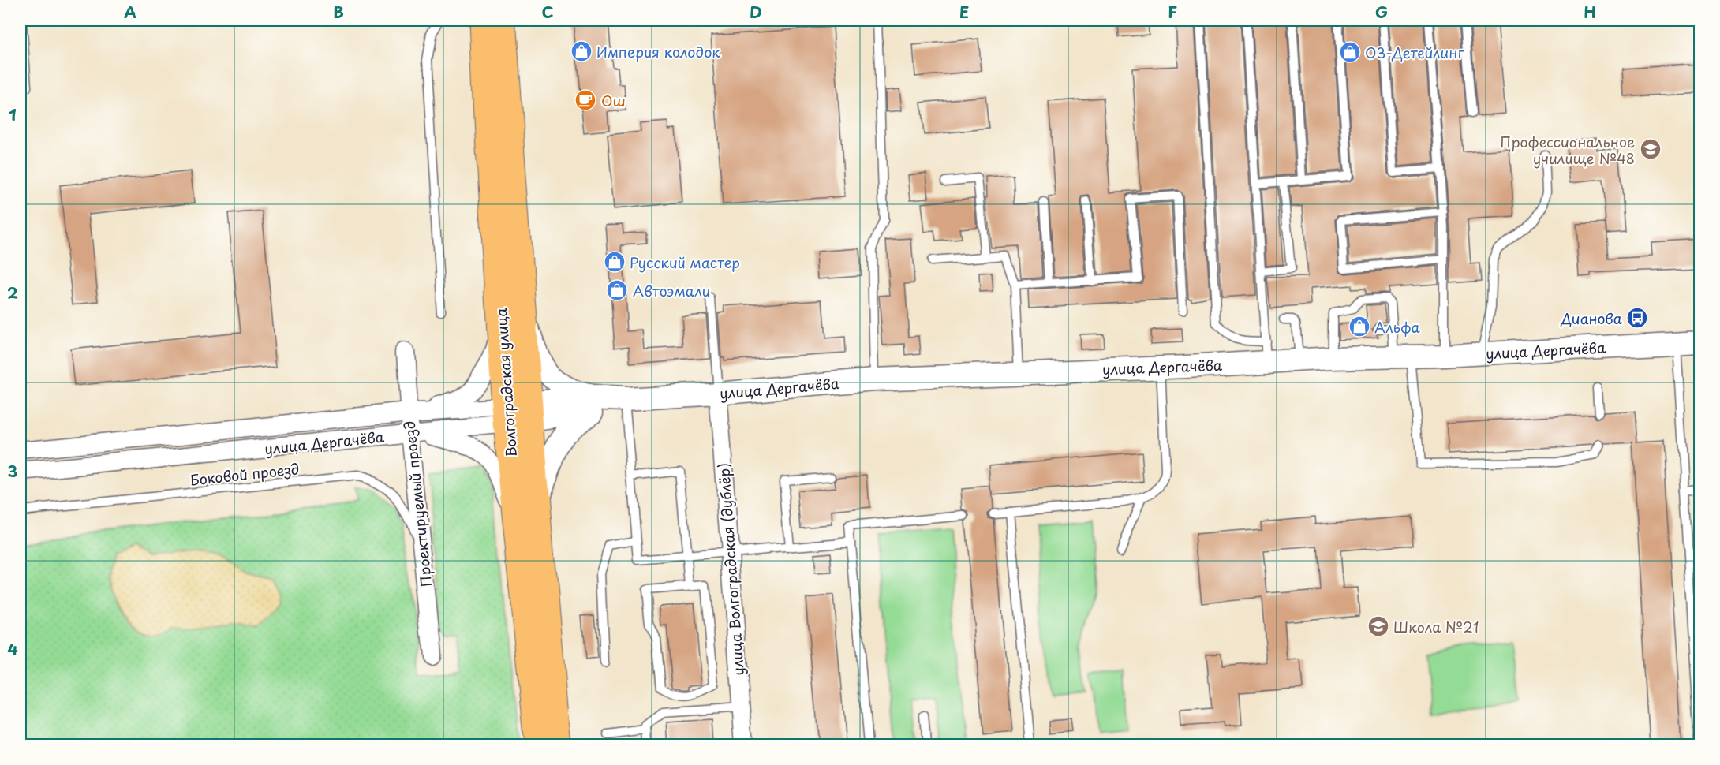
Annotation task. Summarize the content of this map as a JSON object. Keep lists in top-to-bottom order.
{
  "streets": {
    "main road": ["Волгоградская улица"],
    "street": ["улица Дергачёва", "Проектируемый проезд", "улица Волгоградская (дублёр)"],
    "lane": ["Боковой проезд"]
  },
  "crossings": [
    ["улица Дергачёва", "Волгоградская улица"],
    ["улица Дергачёва", "Проектируемый проезд"],
    ["улица Дергачёва", "улица Волгоградская (дублёр)"],
    ["Боковой проезд", "Проектируемый проезд"]
  ],
  "places": {
    "shop": [
      "Империя колодок",
      "О3-Детейлинг",
      "Русский мастер",
      "Автоэмали",
      "Альфа"
    ],
    "cafe": ["Ош"],
    "school or university": ["Профессиональное училище №48", "Школа №21"],
    "bus stop": ["Дианова"]
  },
  "grid": {
    "columns": [
      "A",
      "B",
      "C",
      "D",
      "E",
      "F",
      "G",
      "H"
    ],
    "rows": [
      "1",
      "2",
      "3",
      "4"
    ]
  }
}
